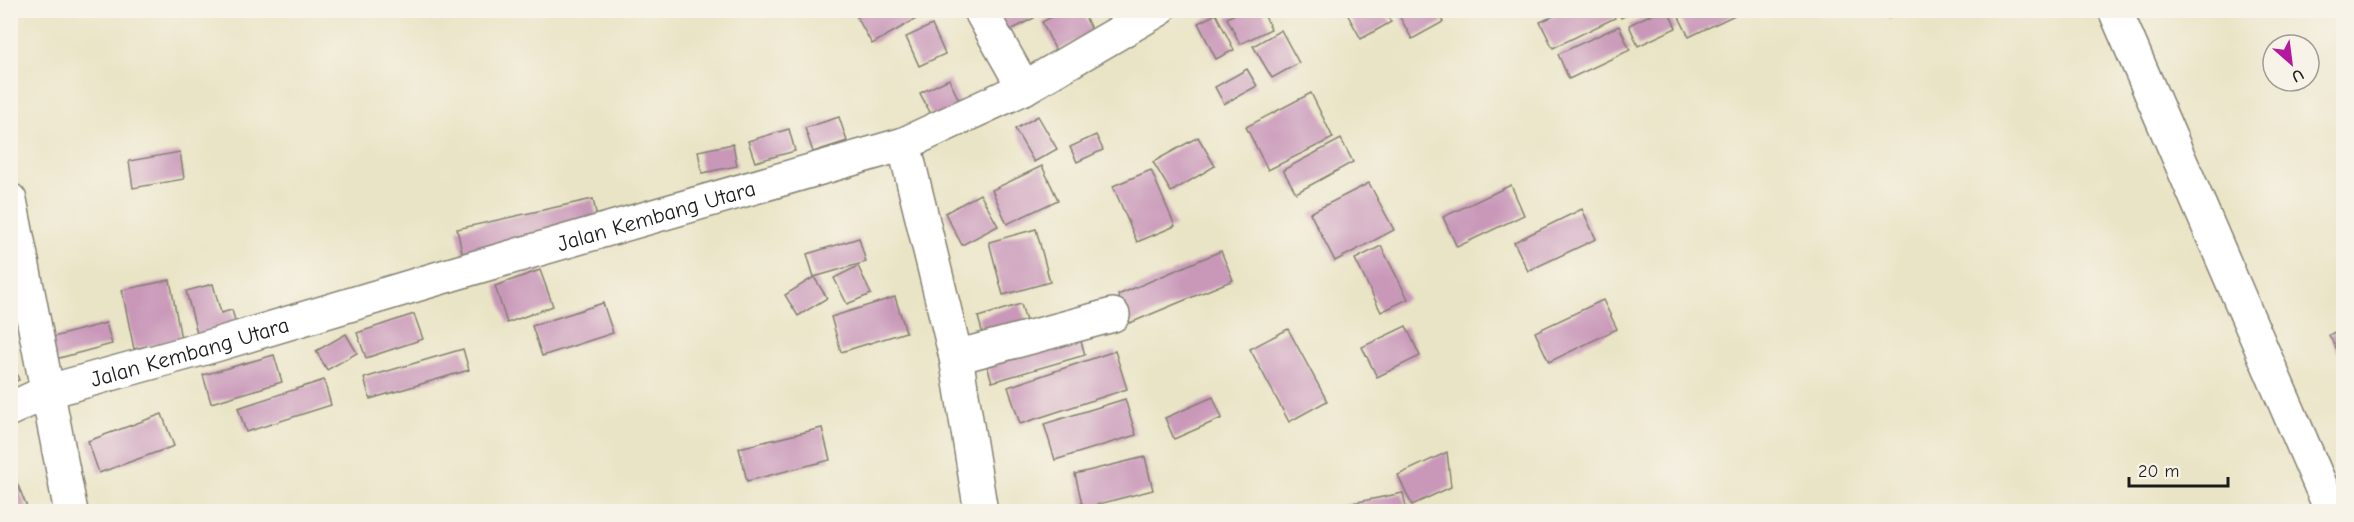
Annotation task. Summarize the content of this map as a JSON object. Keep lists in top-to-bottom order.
{
  "streets": {
    "street": ["Jalan Kembang Utara"]
  },
  "scale_bar": "20 m",
  "north": "bottom right"
}
